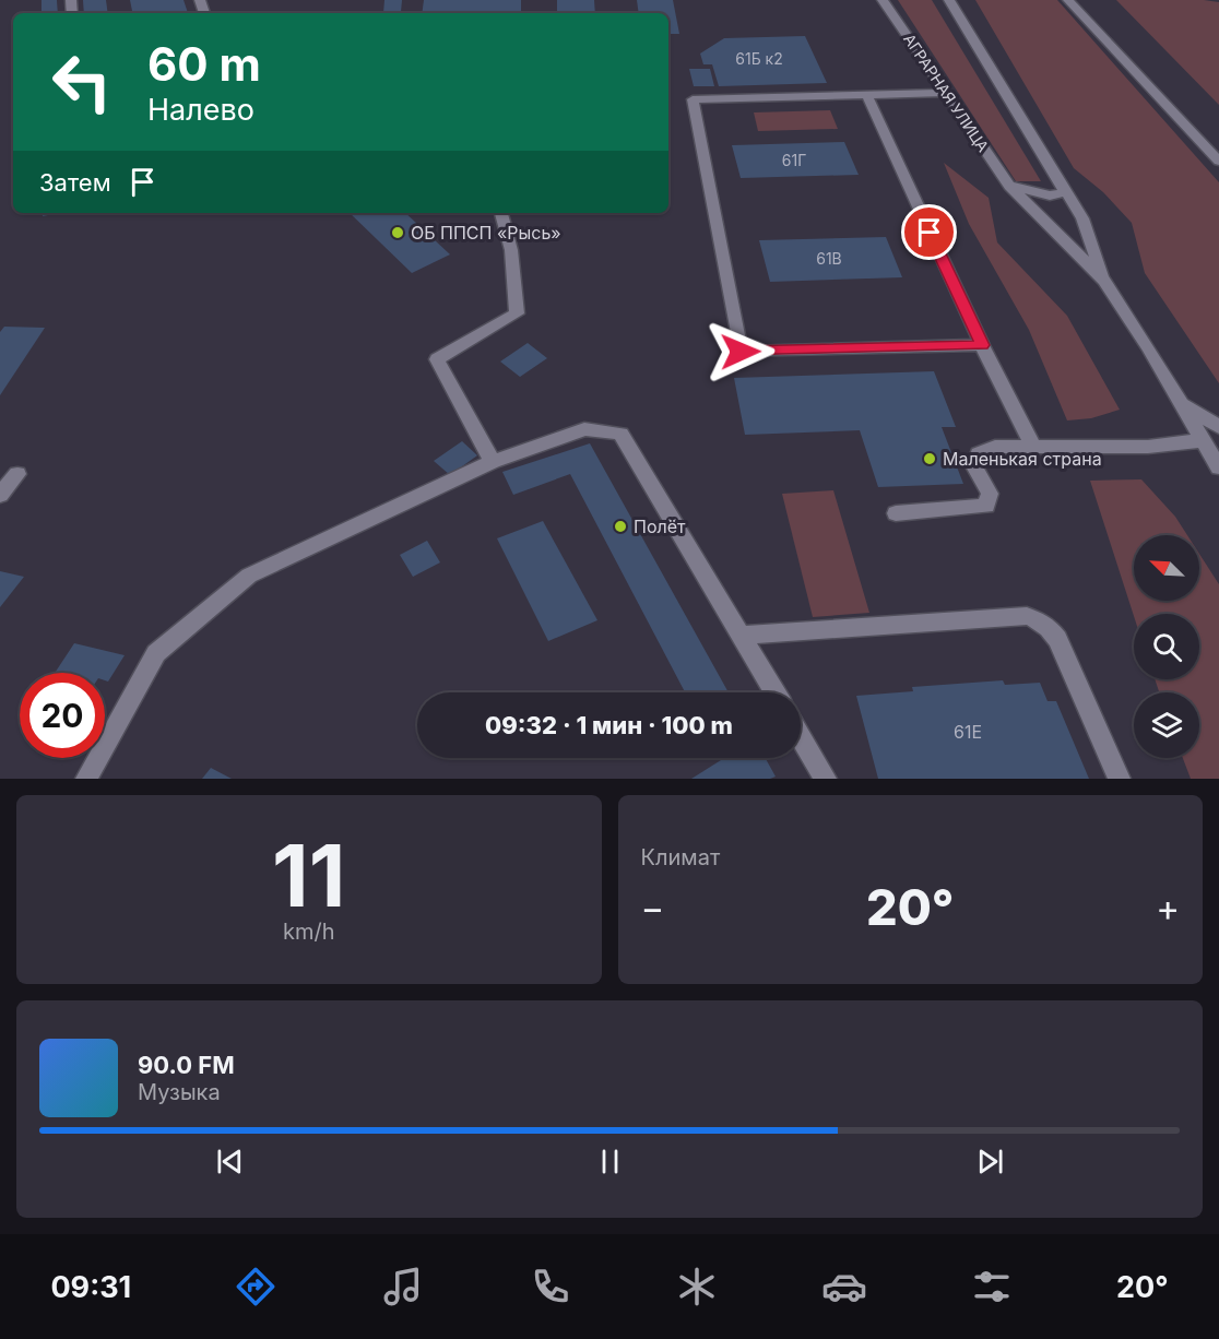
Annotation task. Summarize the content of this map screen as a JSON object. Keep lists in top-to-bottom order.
{
  "streets": {
    "street": ["АГРАРНАЯ УЛИЦА"]
  },
  "places": ["ОБ ППСП «Рысь»", "Маленькая страна", "Полёт"],
  "house_numbers": [
    "61Б к2",
    "61Г",
    "61В",
    "61Е"
  ],
  "north": "top left",
  "page": {
    "turn": ["60 m", "Налево"],
    "then": "Затем",
    "limit": "20",
    "trip": "09:32 · 1 мин · 100 m",
    "tile": [
      ["11", "km/h"],
      "Климат"
    ],
    "heat": ["−", "20°", "+"],
    "song": ["90.0 FM", "Музыка"],
    "tabs": ["09:31", "20°"]
  }
}
